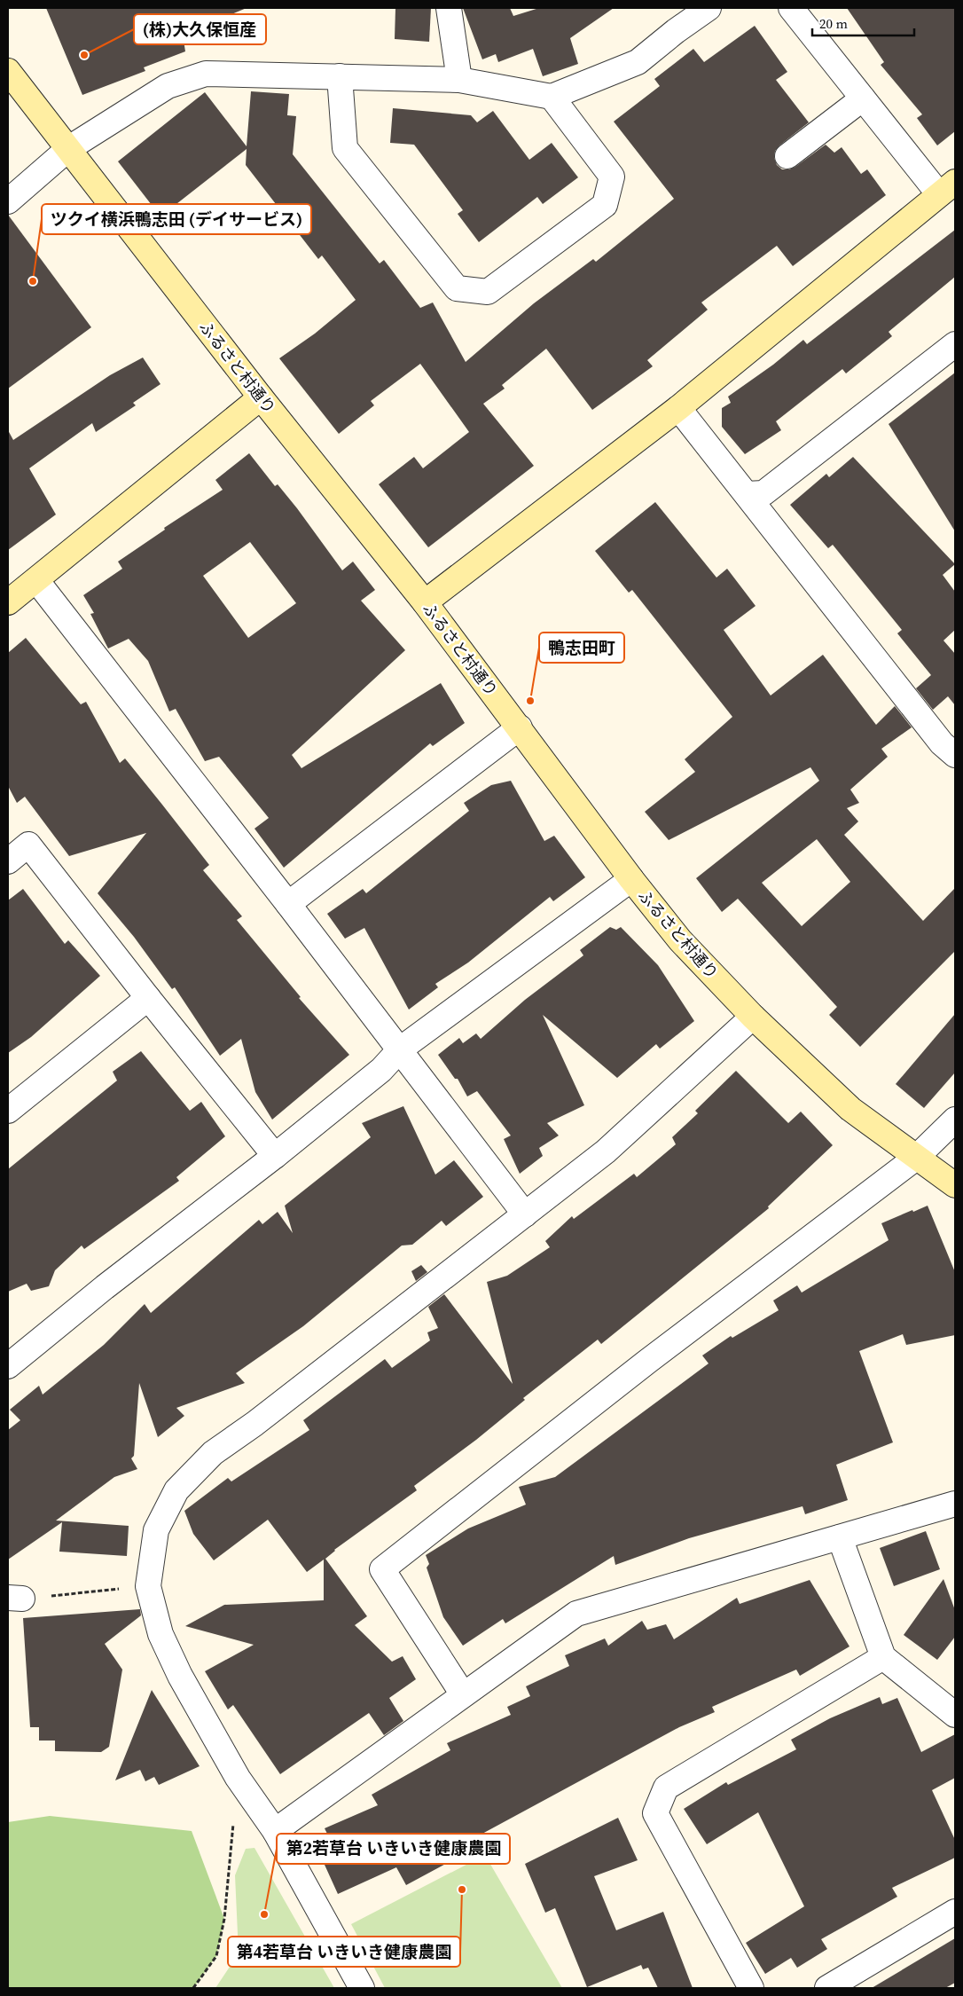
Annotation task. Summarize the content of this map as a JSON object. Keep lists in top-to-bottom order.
{
  "streets": {
    "street": ["ふるさと村通り"]
  },
  "places": [
    "(株)大久保恒産",
    "ツクイ横浜鴨志田 (デイサービス)",
    "鴨志田町",
    "第4若草台 いきいき健康農園",
    "第2若草台 いきいき健康農園"
  ],
  "scale_bar": "20 m"
}
